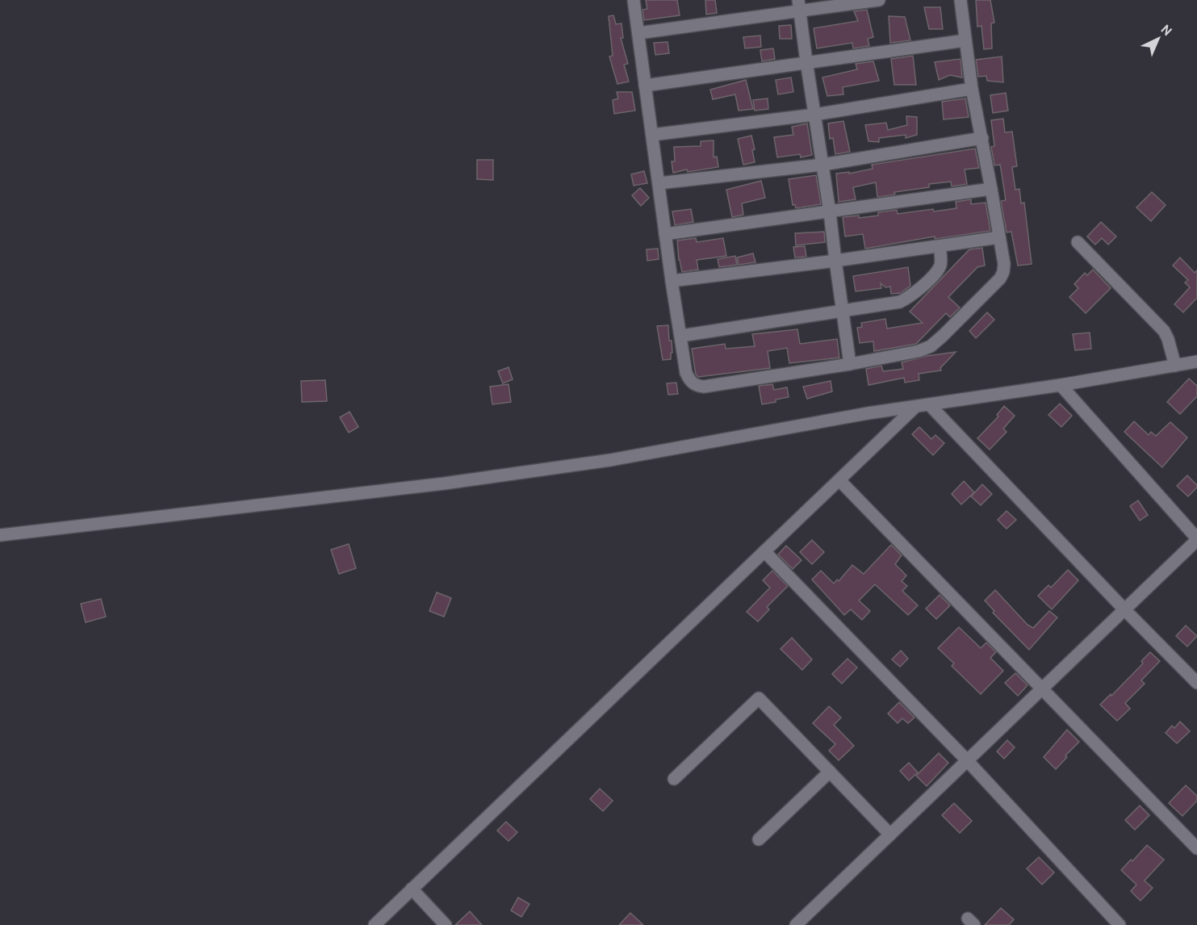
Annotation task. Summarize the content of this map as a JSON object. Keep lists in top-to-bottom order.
{
  "north": "top right"
}
